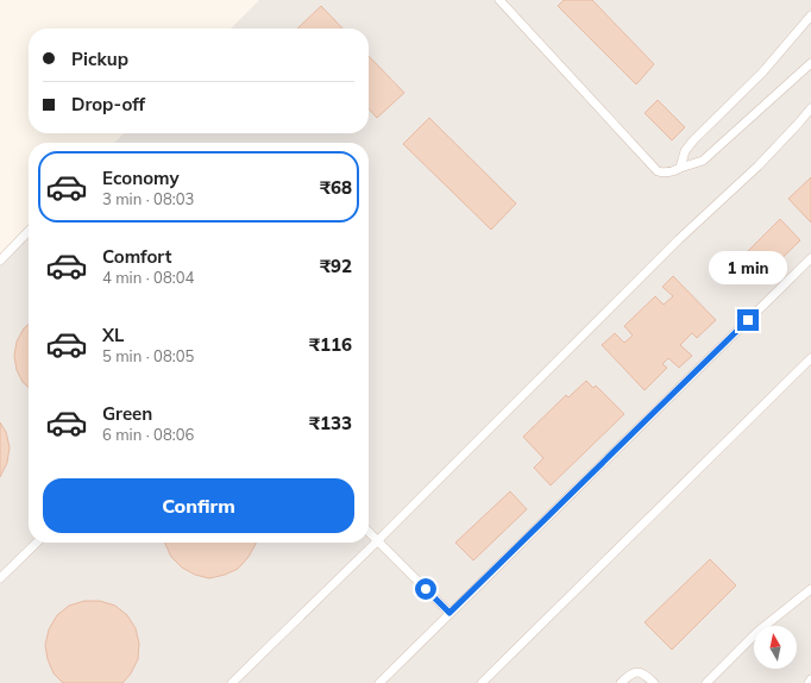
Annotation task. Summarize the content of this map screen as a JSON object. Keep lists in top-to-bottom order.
{
  "north": "top",
  "page": {
    "banner": ["Pickup", "Drop-off"],
    "list": [
      {
        "name": "Economy",
        "note": "3 min · 08:03",
        "value": "₹68"
      },
      {
        "name": "Comfort",
        "note": "4 min · 08:04",
        "value": "₹92"
      },
      {
        "name": "XL",
        "note": "5 min · 08:05",
        "value": "₹116"
      },
      {
        "name": "Green",
        "note": "6 min · 08:06",
        "value": "₹133"
      }
    ],
    "bubble": "1 min",
    "buttons": "Confirm"
  }
}
